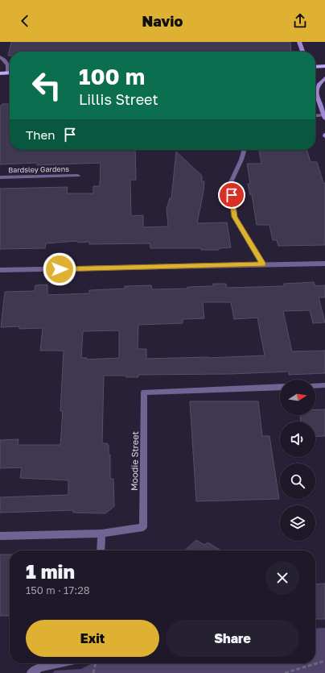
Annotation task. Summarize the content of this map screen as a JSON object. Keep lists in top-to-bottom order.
{
  "streets": {
    "street": ["Bardsley Gardens", "Moodie Street"]
  },
  "north": "right",
  "page": {
    "header": "Navio",
    "turn": ["100 m", "Lillis Street"],
    "then": "Then",
    "heading": ["1 min", "150 m · 17:28"],
    "buttons": ["Exit", "Share"]
  }
}
